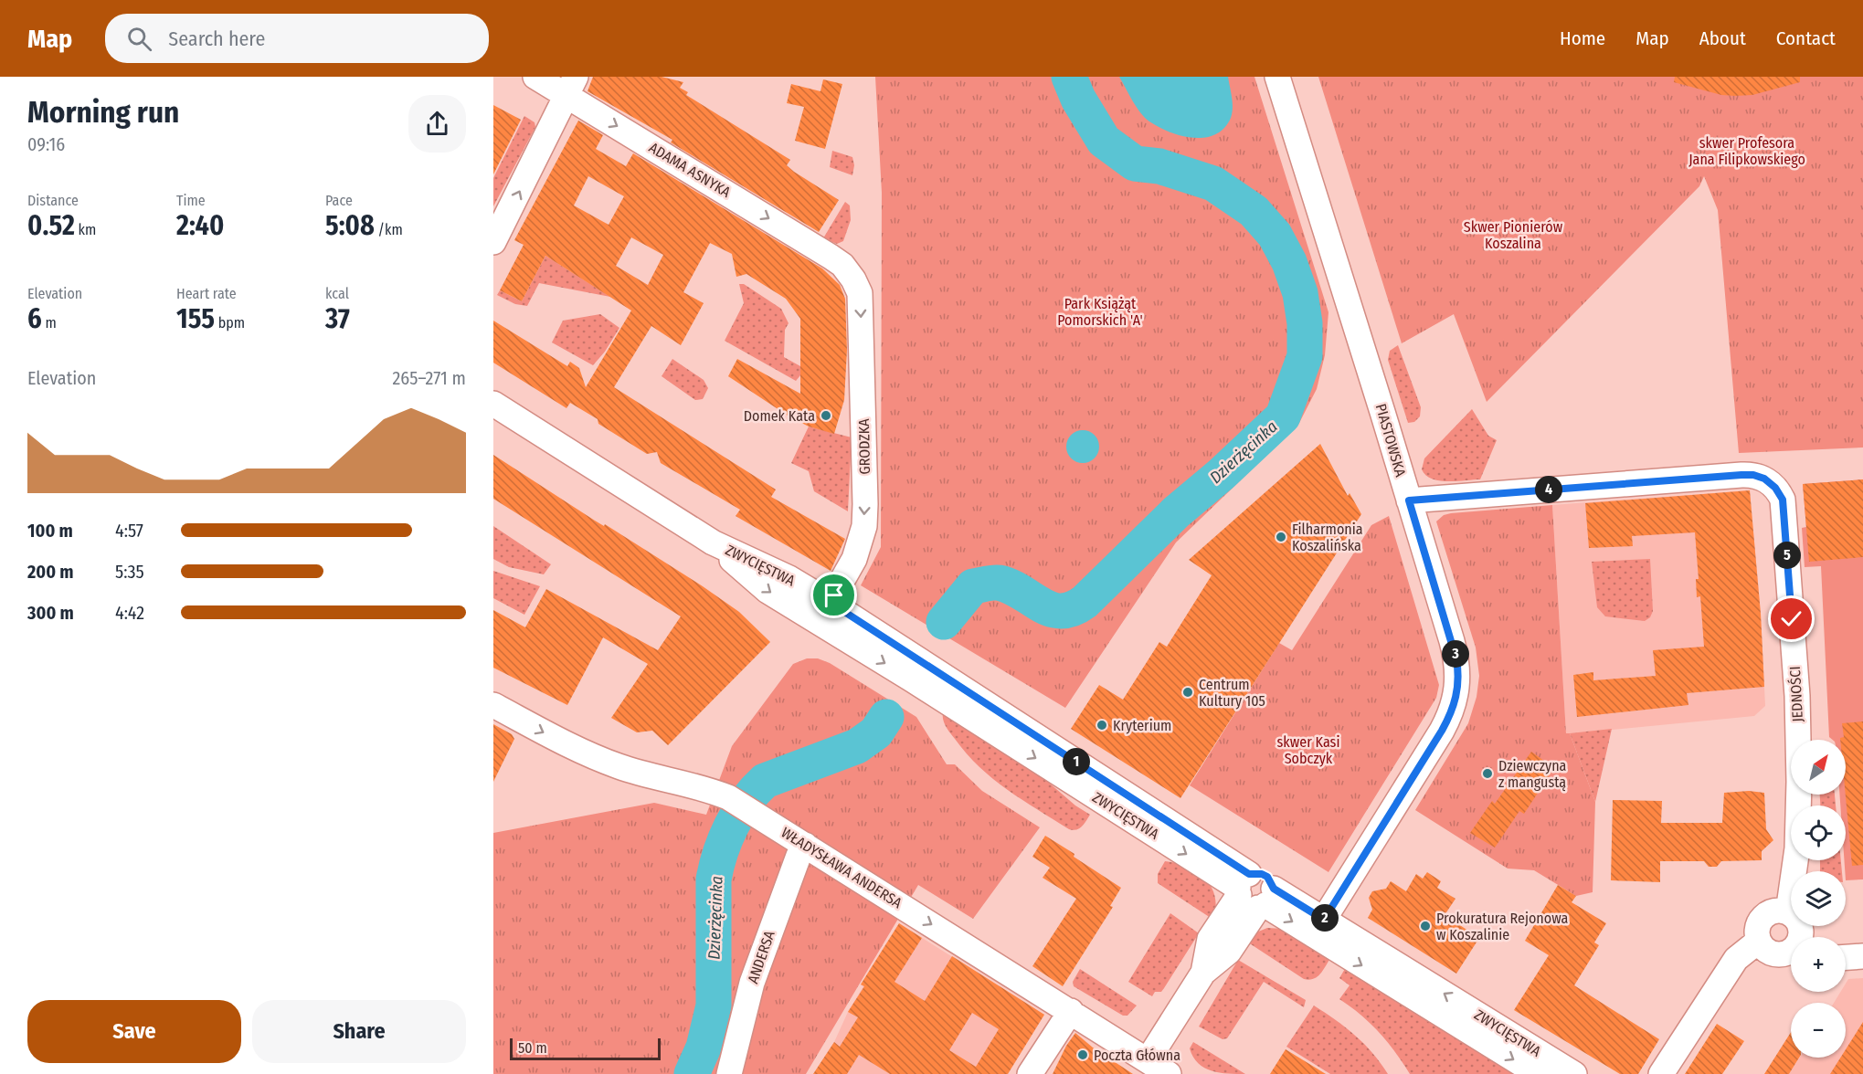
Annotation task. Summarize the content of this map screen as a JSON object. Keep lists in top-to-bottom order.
{
  "streets": {
    "street": [
      "ADAMA ASNYKA",
      "PIASTOWSKA",
      "GRODZKA",
      "ZWYCIĘSTWA",
      "JEDNOŚCI",
      "WŁADYSŁAWA ANDERSA",
      "ANDERSA"
    ]
  },
  "crossings": [
    ["ADAMA ASNYKA", "GRODZKA"],
    ["PIASTOWSKA", "ZWYCIĘSTWA"],
    ["PIASTOWSKA", "JEDNOŚCI"],
    ["GRODZKA", "ZWYCIĘSTWA"],
    ["WŁADYSŁAWA ANDERSA", "ANDERSA"]
  ],
  "one_way": ["ADAMA ASNYKA", "GRODZKA", "WŁADYSŁAWA ANDERSA"],
  "water": ["Dzierżęcinka"],
  "parks": [
    "skwer Profesora Jana Filipkowskiego",
    "Skwer Pionierów Koszalina",
    "Park Książąt Pomorskich 'A'",
    "skwer Kasi Sobczyk"
  ],
  "places": [
    "Domek Kata",
    "Filharmonia Koszalińska",
    "Centrum Kultury 105",
    "Kryterium",
    "Dziewczyna z mangustą",
    "Prokuratura Rejonowa w Koszalinie",
    "Poczta Główna"
  ],
  "scale_bar": "50 m",
  "north": "top right",
  "page": {
    "header": "Map",
    "search": "Search here",
    "nav": [
      "Home",
      "Map",
      "About",
      "Contact"
    ],
    "heading": ["Morning run", "09:16"],
    "stats": [
      ["Distance", "0.52 km"],
      ["Time", "2:40"],
      ["Pace", "5:08 /km"],
      ["Elevation", "6 m"],
      ["Heart rate", "155 bpm"],
      ["kcal", "37"]
    ],
    "chart": ["Elevation", "265–271 m"],
    "pins": [
      "4",
      "5",
      "3",
      "1",
      "2"
    ],
    "list": [
      {
        "name": "100 m",
        "note": "4:57"
      },
      {
        "name": "200 m",
        "note": "5:35"
      },
      {
        "name": "300 m",
        "note": "4:42"
      }
    ],
    "map_buttons": ["+", "−"],
    "buttons": ["Save", "Share"],
    "scale": "50 m"
  }
}
